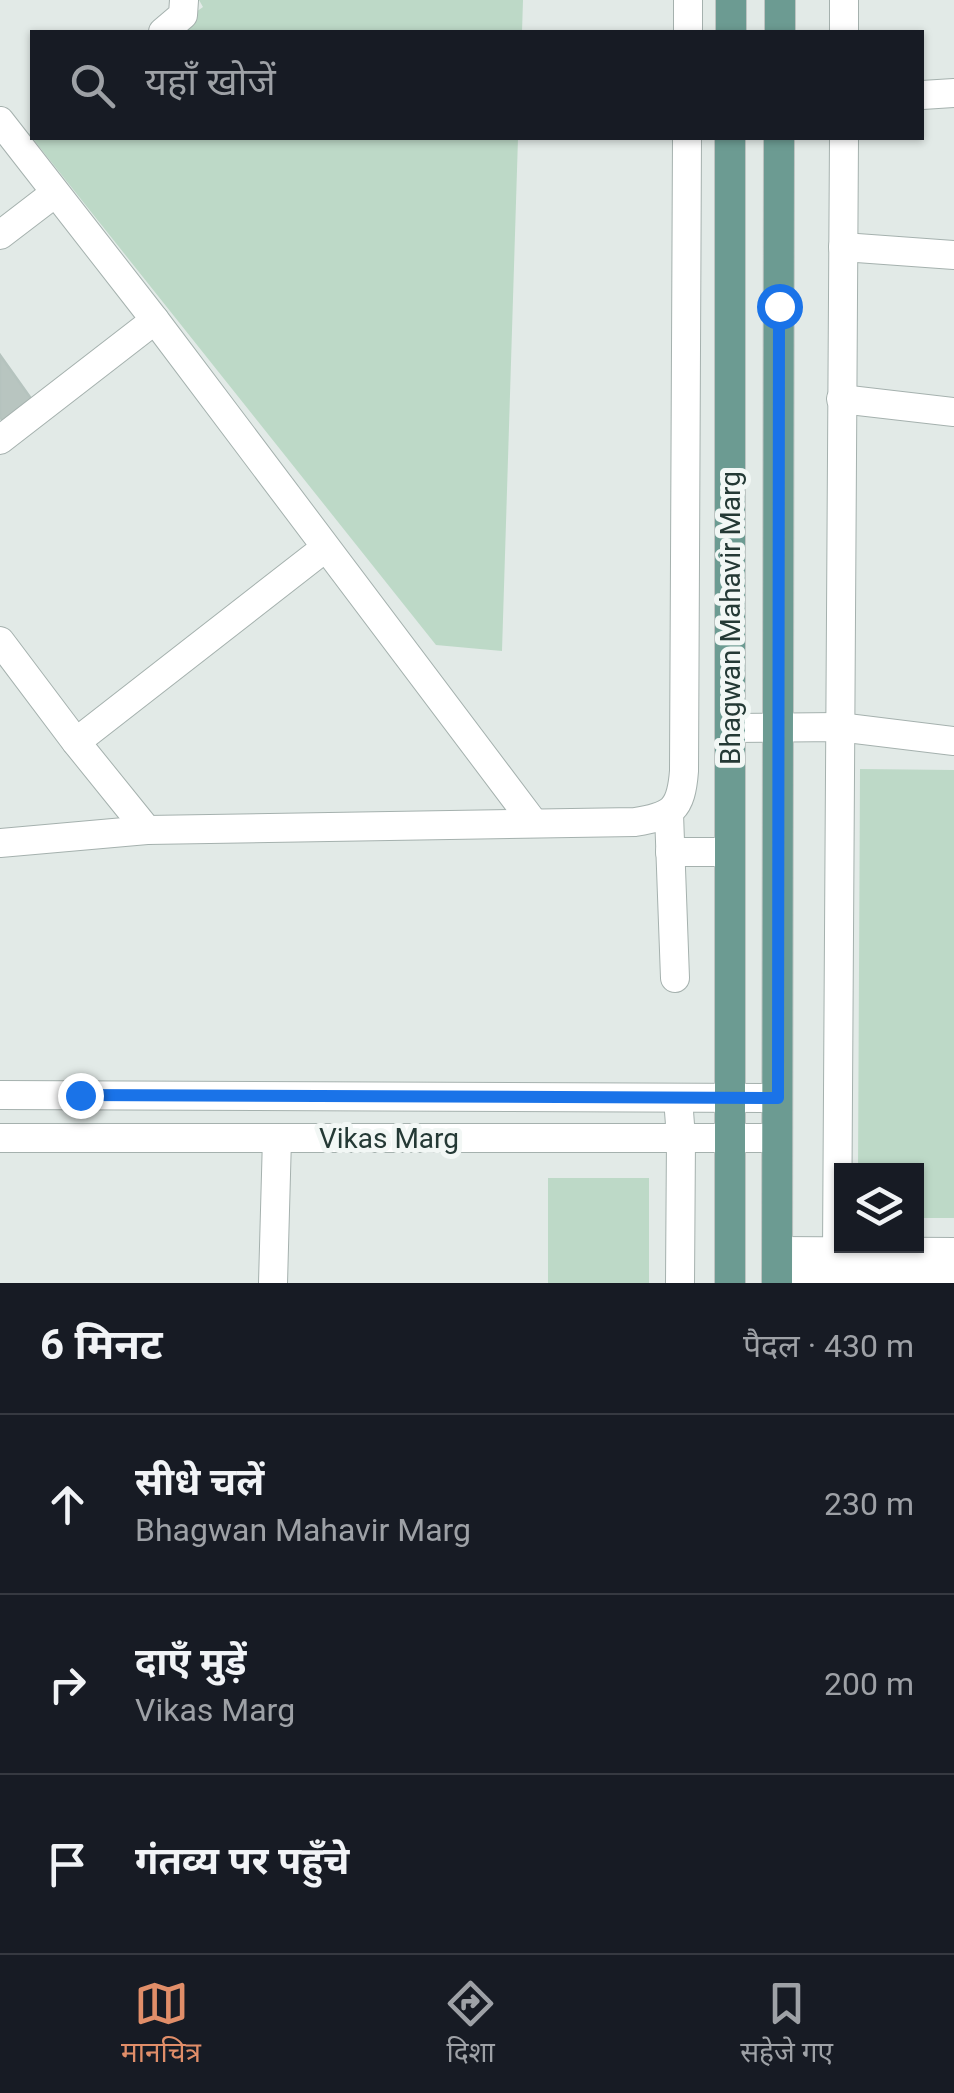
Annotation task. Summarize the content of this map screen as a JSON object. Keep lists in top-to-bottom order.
{
  "streets": {
    "main road": ["Bhagwan Mahavir Marg"],
    "street": ["Vikas Marg"]
  },
  "crossings": [
    ["Bhagwan Mahavir Marg", "Vikas Marg"]
  ],
  "page": {
    "search": "यहाँ खोजें",
    "heading": ["6 मिनट", "पैदल · 430 m"],
    "list": [
      ["सीधे चलें", "Bhagwan Mahavir Marg", "230 m"],
      ["दाएँ मुड़ें", "Vikas Marg", "200 m"],
      "गंतव्य पर पहुँचे"
    ],
    "nav": ["मानचित्र", "दिशा", "सहेजे गए"]
  }
}
